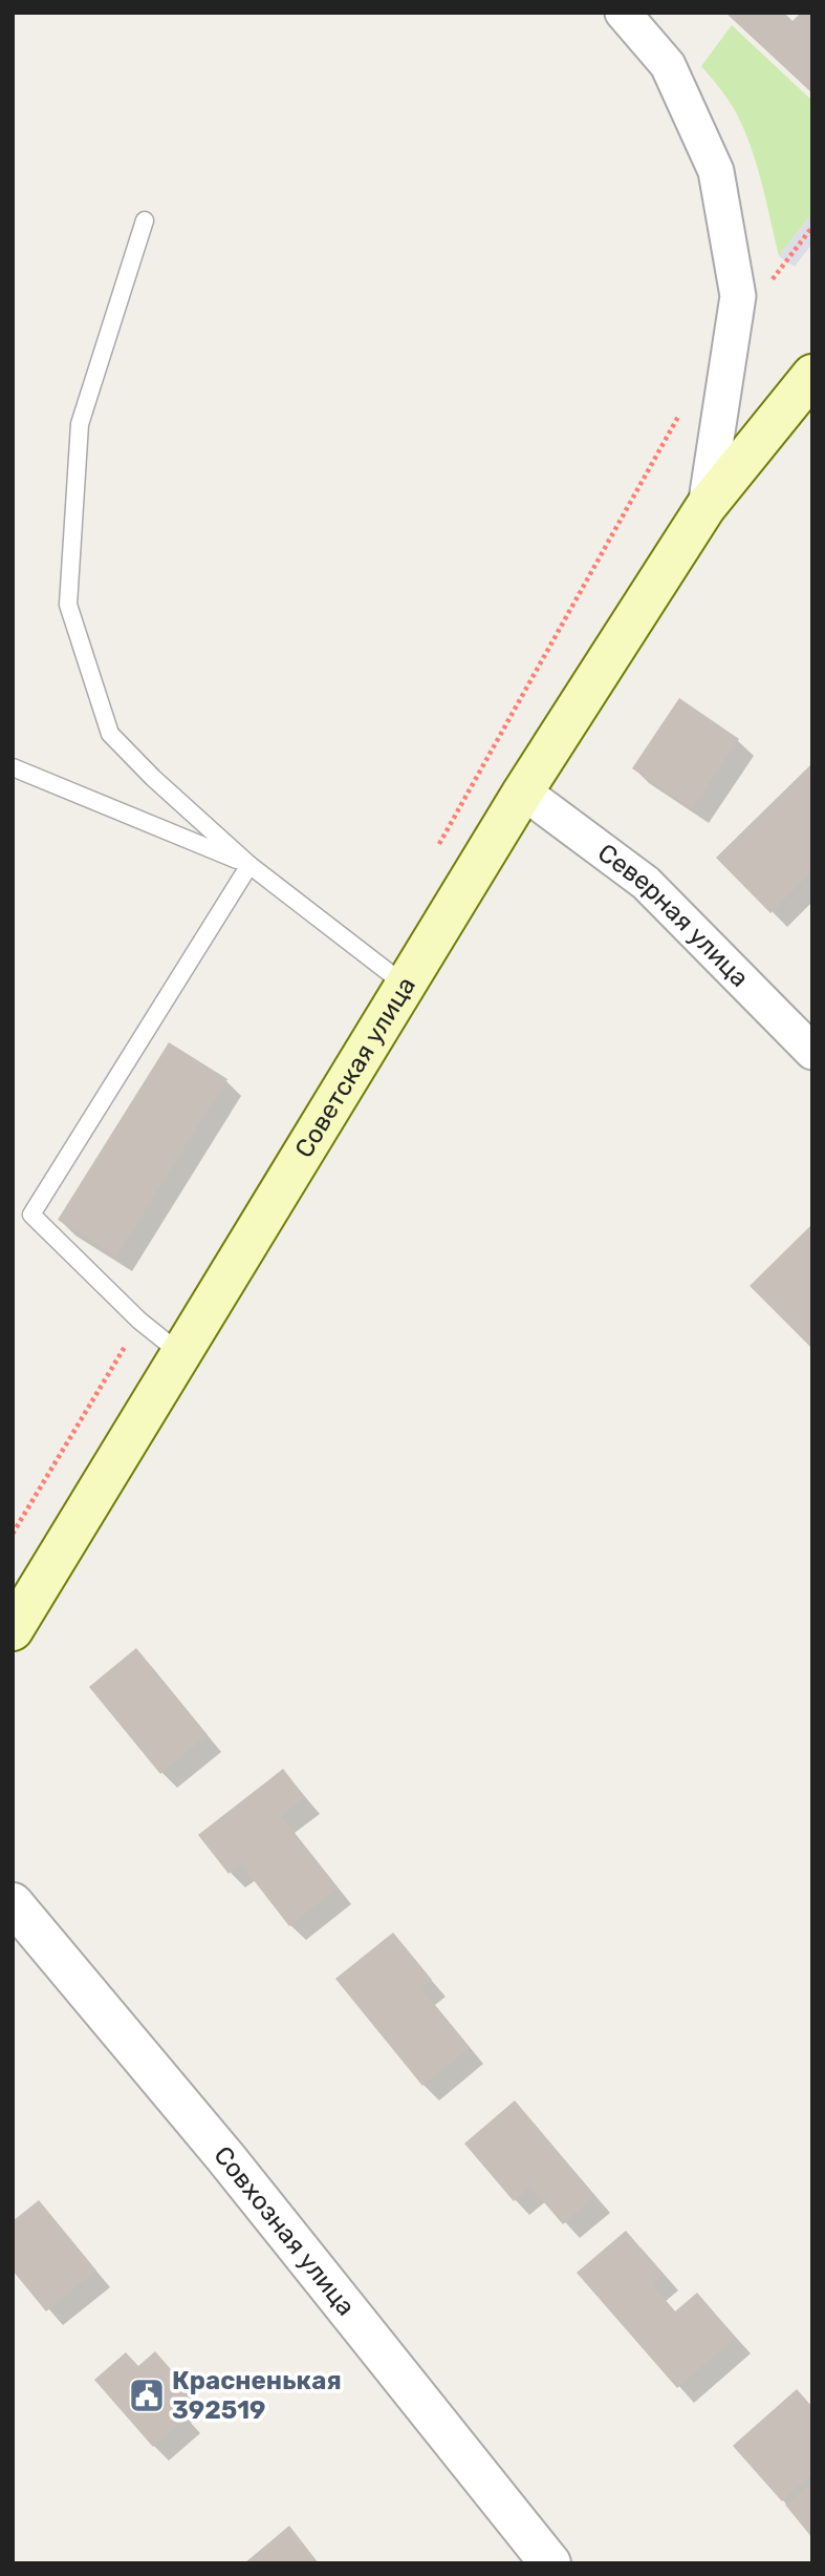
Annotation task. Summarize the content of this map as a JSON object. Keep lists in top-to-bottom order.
{
  "streets": {
    "main road": ["Советская улица"],
    "street": ["Северная улица", "Совхозная улица"]
  },
  "crossings": [
    ["Северная улица", "Советская улица"]
  ],
  "places": {
    "public building": ["Красненькая 392519"]
  }
}
